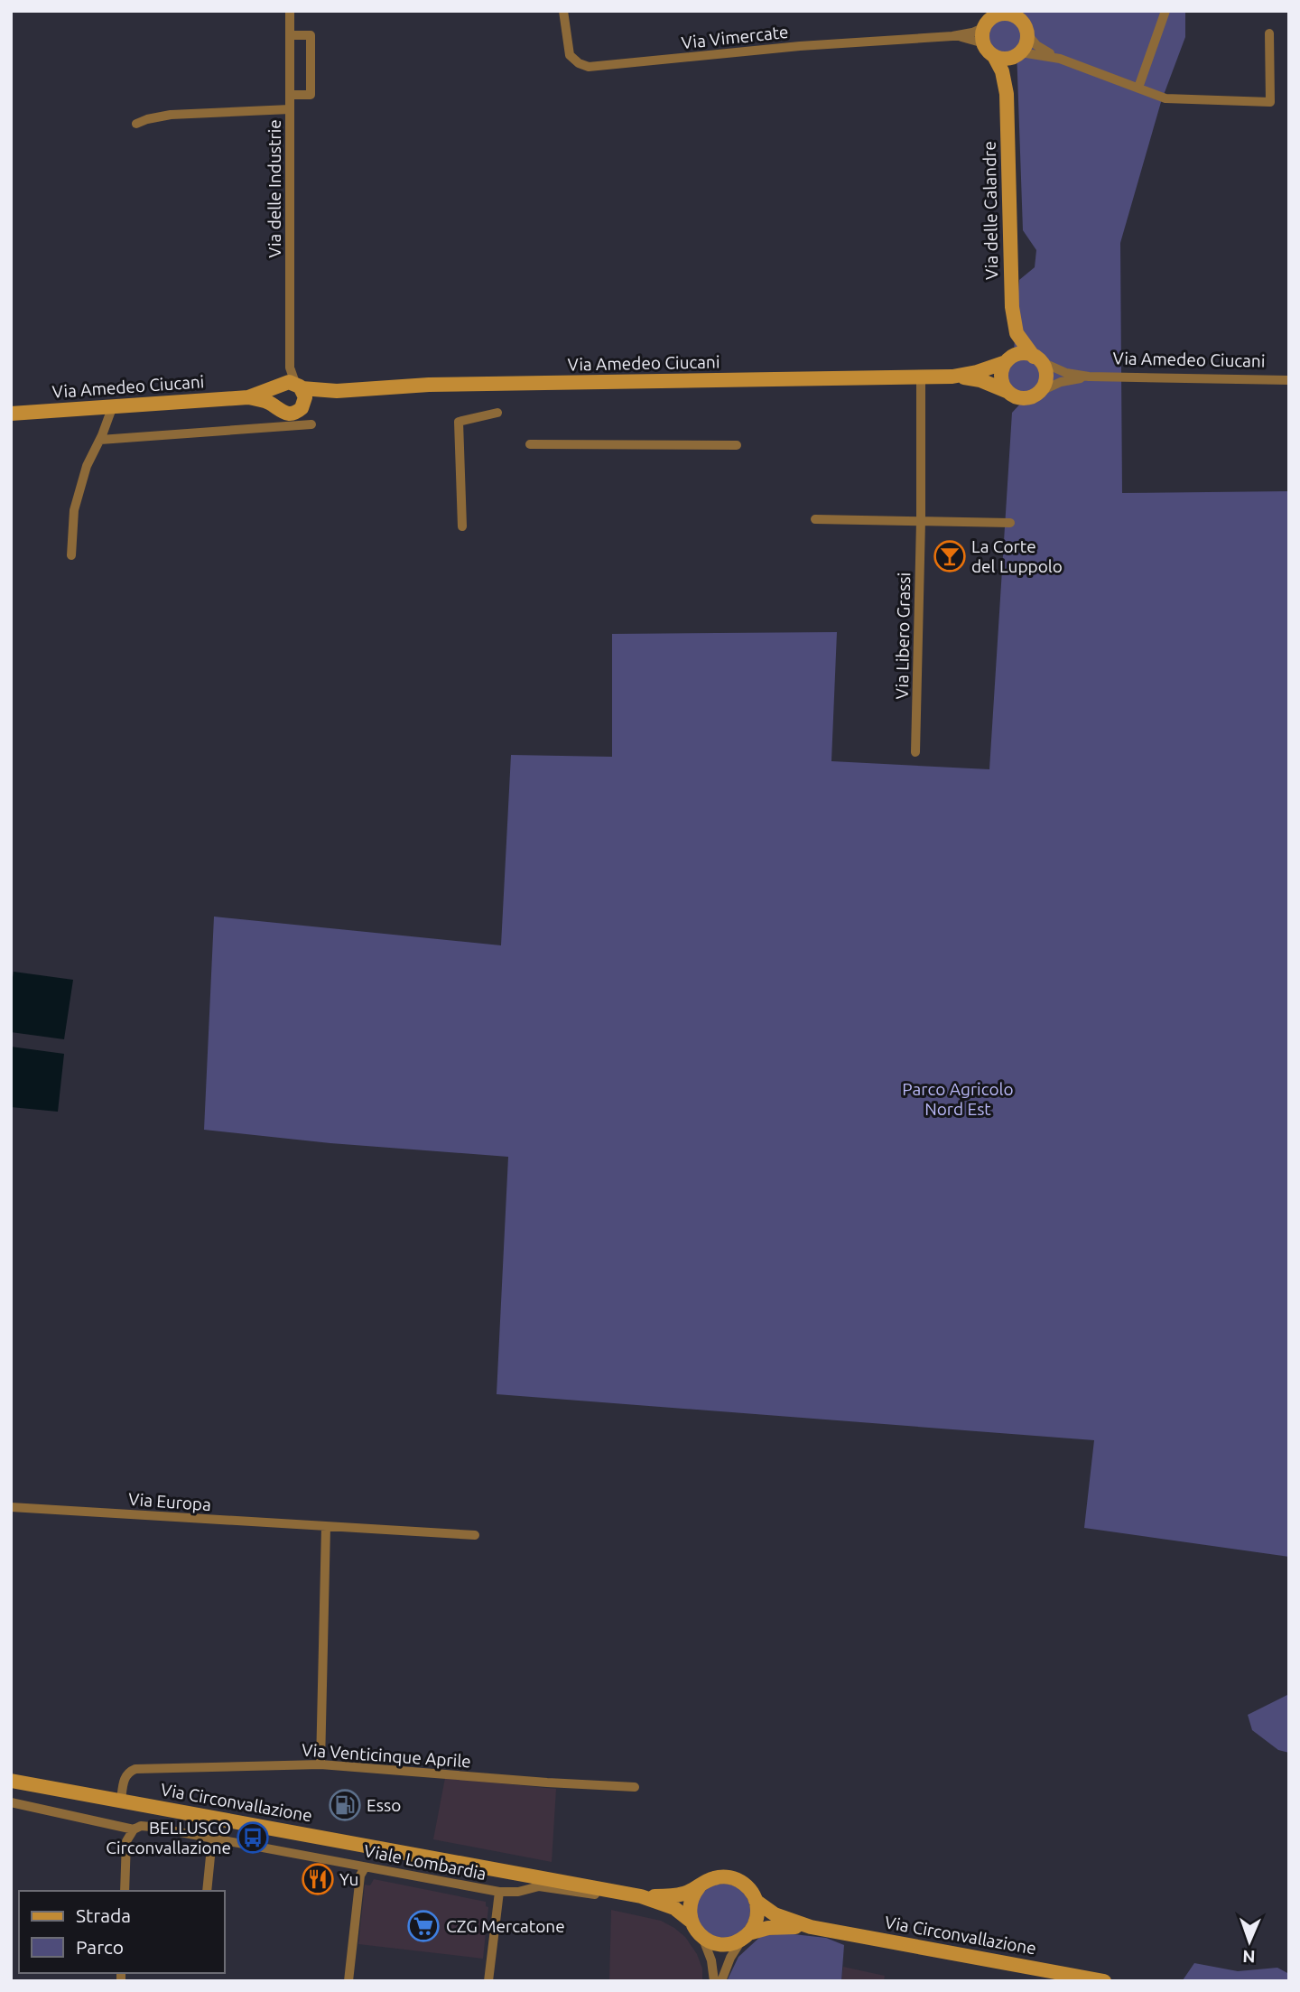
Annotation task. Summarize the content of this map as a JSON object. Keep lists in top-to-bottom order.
{
  "streets": {
    "main road": ["Via delle Calandre", "Via Amedeo Ciucani", "Via Circonvallazione"],
    "street": [
      "Via Vimercate",
      "Via delle Industrie",
      "Via Libero Grassi",
      "Via Europa",
      "Via Venticinque Aprile",
      "Viale Lombardia"
    ]
  },
  "crossings": [
    ["Via Vimercate", "Via delle Calandre"],
    ["Via delle Industrie", "Via Amedeo Ciucani"],
    ["Via delle Calandre", "Via Amedeo Ciucani"],
    ["Via Amedeo Ciucani", "Via Libero Grassi"],
    ["Via Venticinque Aprile", "Via Circonvallazione"],
    ["Via Circonvallazione", "Viale Lombardia"]
  ],
  "parks": ["Parco Agricolo Nord Est"],
  "places": {
    "bar": ["La Corte del Luppolo"],
    "fuel station": ["Esso"],
    "bus stop": ["BELLUSCO Circonvallazione"],
    "restaurant": ["Yu"],
    "supermarket": ["CZG Mercatone"]
  },
  "legend": ["Strada", "Parco"],
  "north": "bottom"
}
